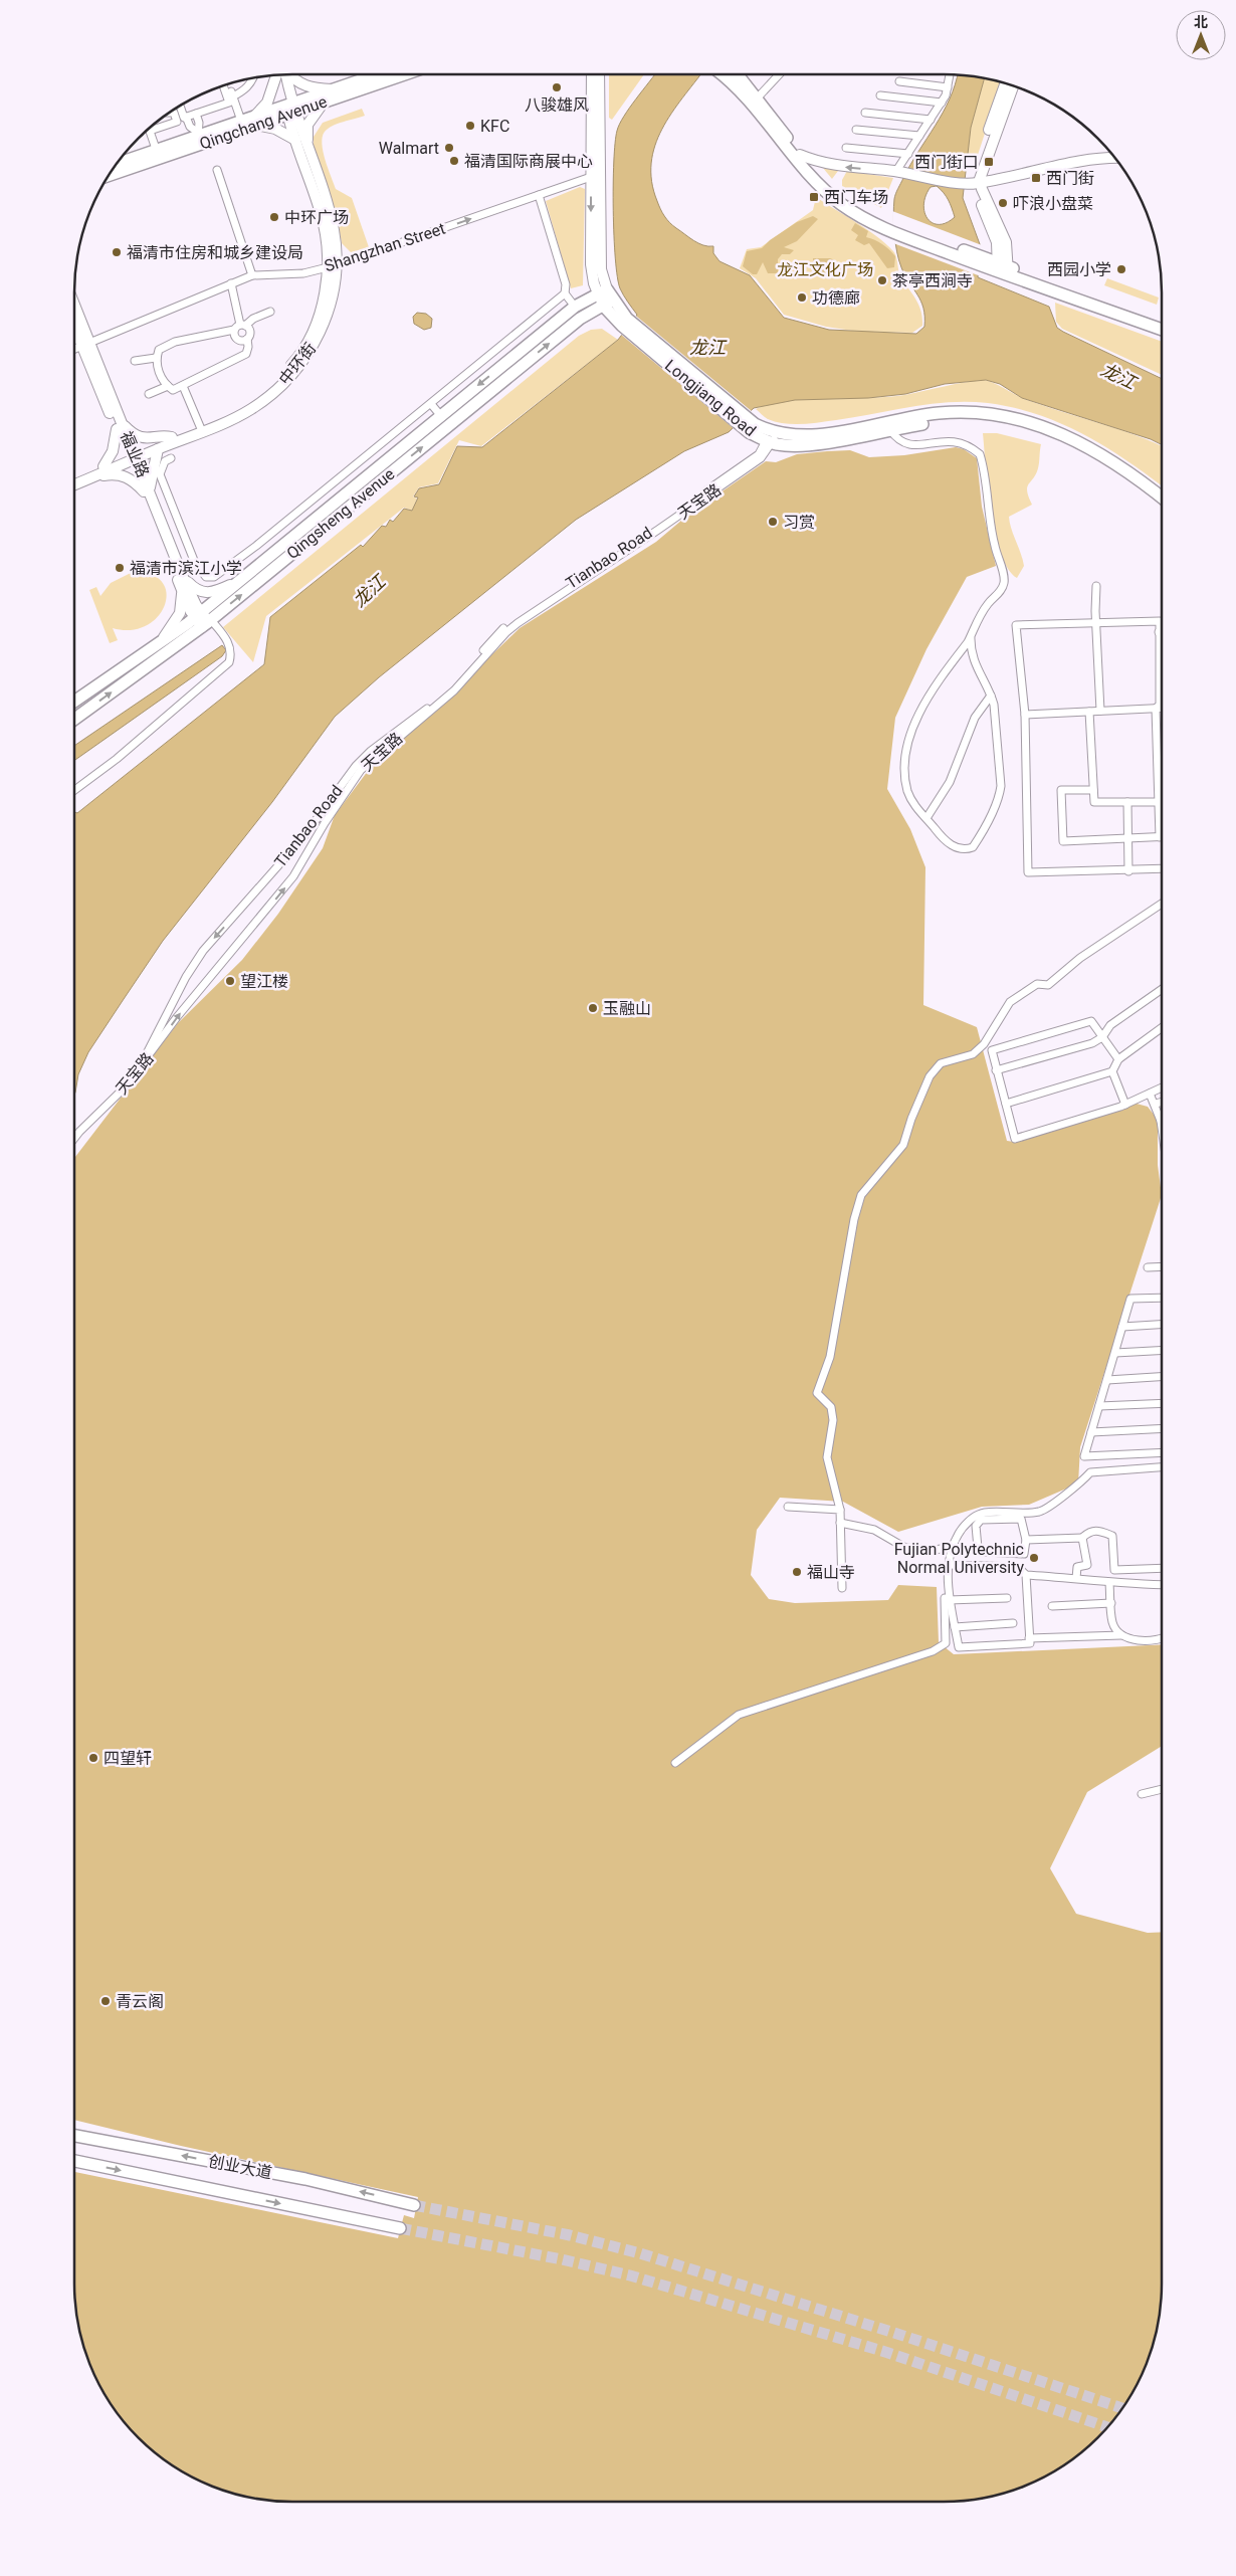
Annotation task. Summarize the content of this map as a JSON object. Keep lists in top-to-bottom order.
{
  "streets": {
    "main road": [
      "Qingchang Avenue",
      "Longjiang Road",
      "Qingsheng Avenue",
      "创业大道"
    ],
    "street": [
      "Shangzhan Street",
      "中环街",
      "福业路",
      "天宝路",
      "Tianbao Road"
    ]
  },
  "crossings": [
    ["Qingchang Avenue", "中环街"],
    ["Shangzhan Street", "中环街"],
    ["Shangzhan Street", "Longjiang Road"],
    ["Shangzhan Street", "福业路"],
    ["中环街", "福业路"],
    ["Longjiang Road", "天宝路"],
    ["Longjiang Road", "Qingsheng Avenue"],
    ["Longjiang Road", "Tianbao Road"],
    ["福业路", "Qingsheng Avenue"],
    ["天宝路", "Tianbao Road"]
  ],
  "one_way": ["Shangzhan Street", "天宝路", "Tianbao Road"],
  "water": ["龙江"],
  "parks": ["龙江文化广场"],
  "places": {
    "other": [
      "八骏雄风",
      "KFC",
      "Walmart",
      "福清国际商展中心",
      "吓浪小盘菜",
      "中环广场",
      "福清市住房和城乡建设局",
      "西园小学",
      "茶亭西涧寺",
      "功德廊",
      "习赏",
      "福清市滨江小学",
      "望江楼",
      "玉融山",
      "Fujian Polytechnic Normal University",
      "福山寺",
      "四望轩",
      "青云阁"
    ],
    "transit": ["西门街口", "西门街", "西门车场"]
  },
  "north": "top"
}
